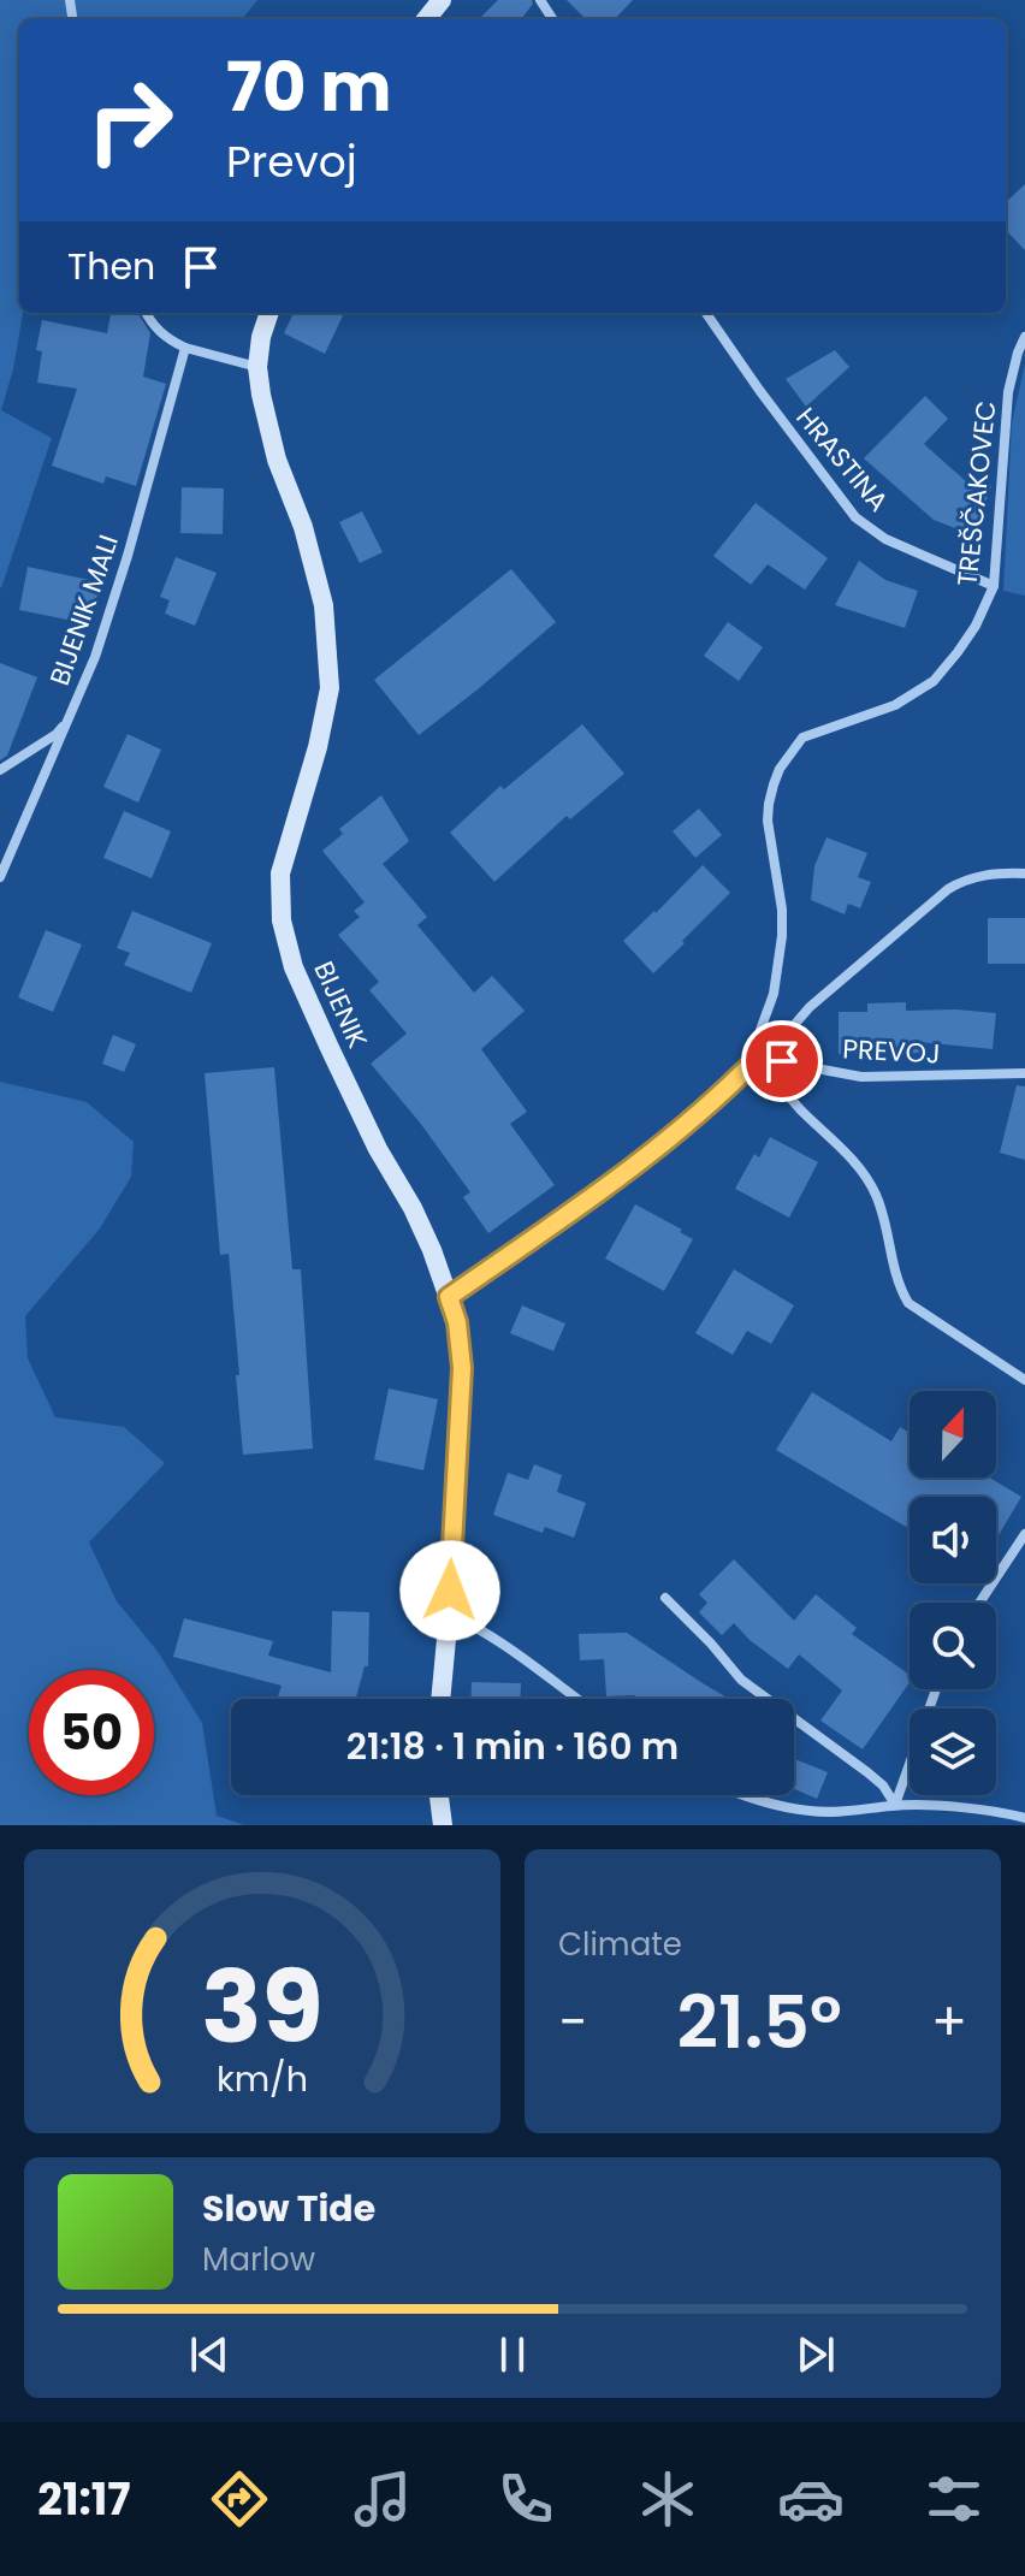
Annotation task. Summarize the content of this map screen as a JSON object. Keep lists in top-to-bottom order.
{
  "streets": {
    "main road": ["BIJENIK"],
    "street": [
      "HRASTINA",
      "TREŠČAKOVEC",
      "BIJENIK MALI",
      "PREVOJ"
    ]
  },
  "crossings": [
    ["HRASTINA", "TREŠČAKOVEC"],
    ["TREŠČAKOVEC", "PREVOJ"]
  ],
  "north": "top",
  "page": {
    "turn": ["70 m", "Prevoj"],
    "then": "Then",
    "limit": "50",
    "trip": "21:18 · 1 min · 160 m",
    "tile": "Climate",
    "heat": ["−", "21.5°", "+"],
    "song": ["Slow Tide", "Marlow"],
    "tabs": "21:17",
    "gauge": ["39", "km/h"]
  }
}
